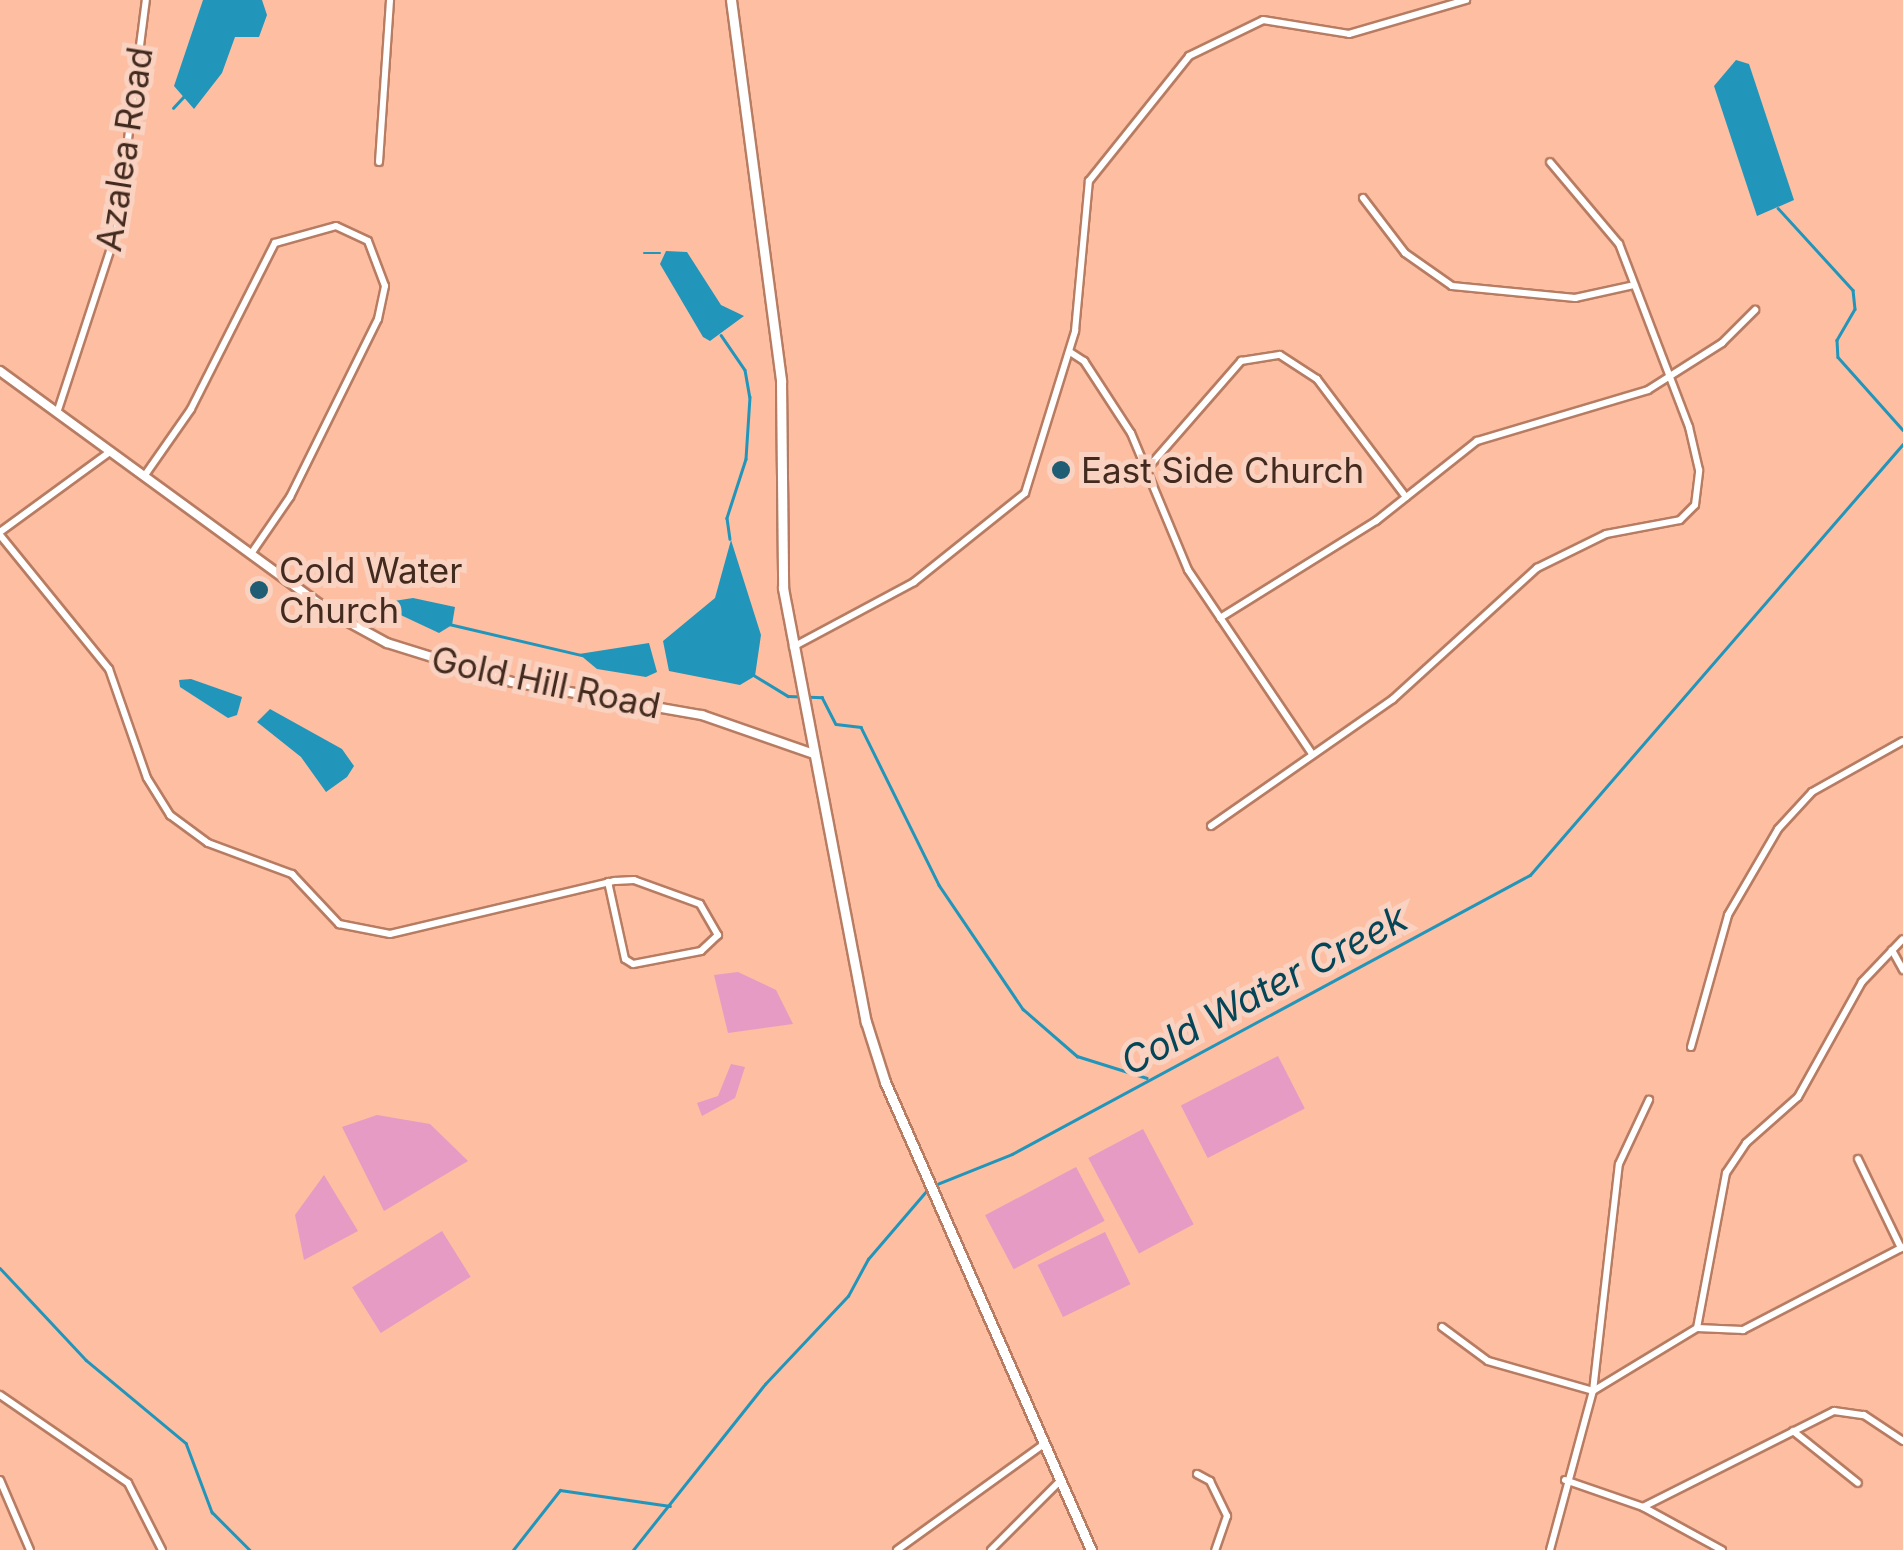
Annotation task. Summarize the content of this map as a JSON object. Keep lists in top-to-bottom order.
{
  "streets": {
    "street": ["Azalea Road", "Gold Hill Road"]
  },
  "crossings": [
    ["Azalea Road", "Gold Hill Road"]
  ],
  "water": ["Cold Water Creek"],
  "places": ["East Side Church", "Cold Water Church"]
}
